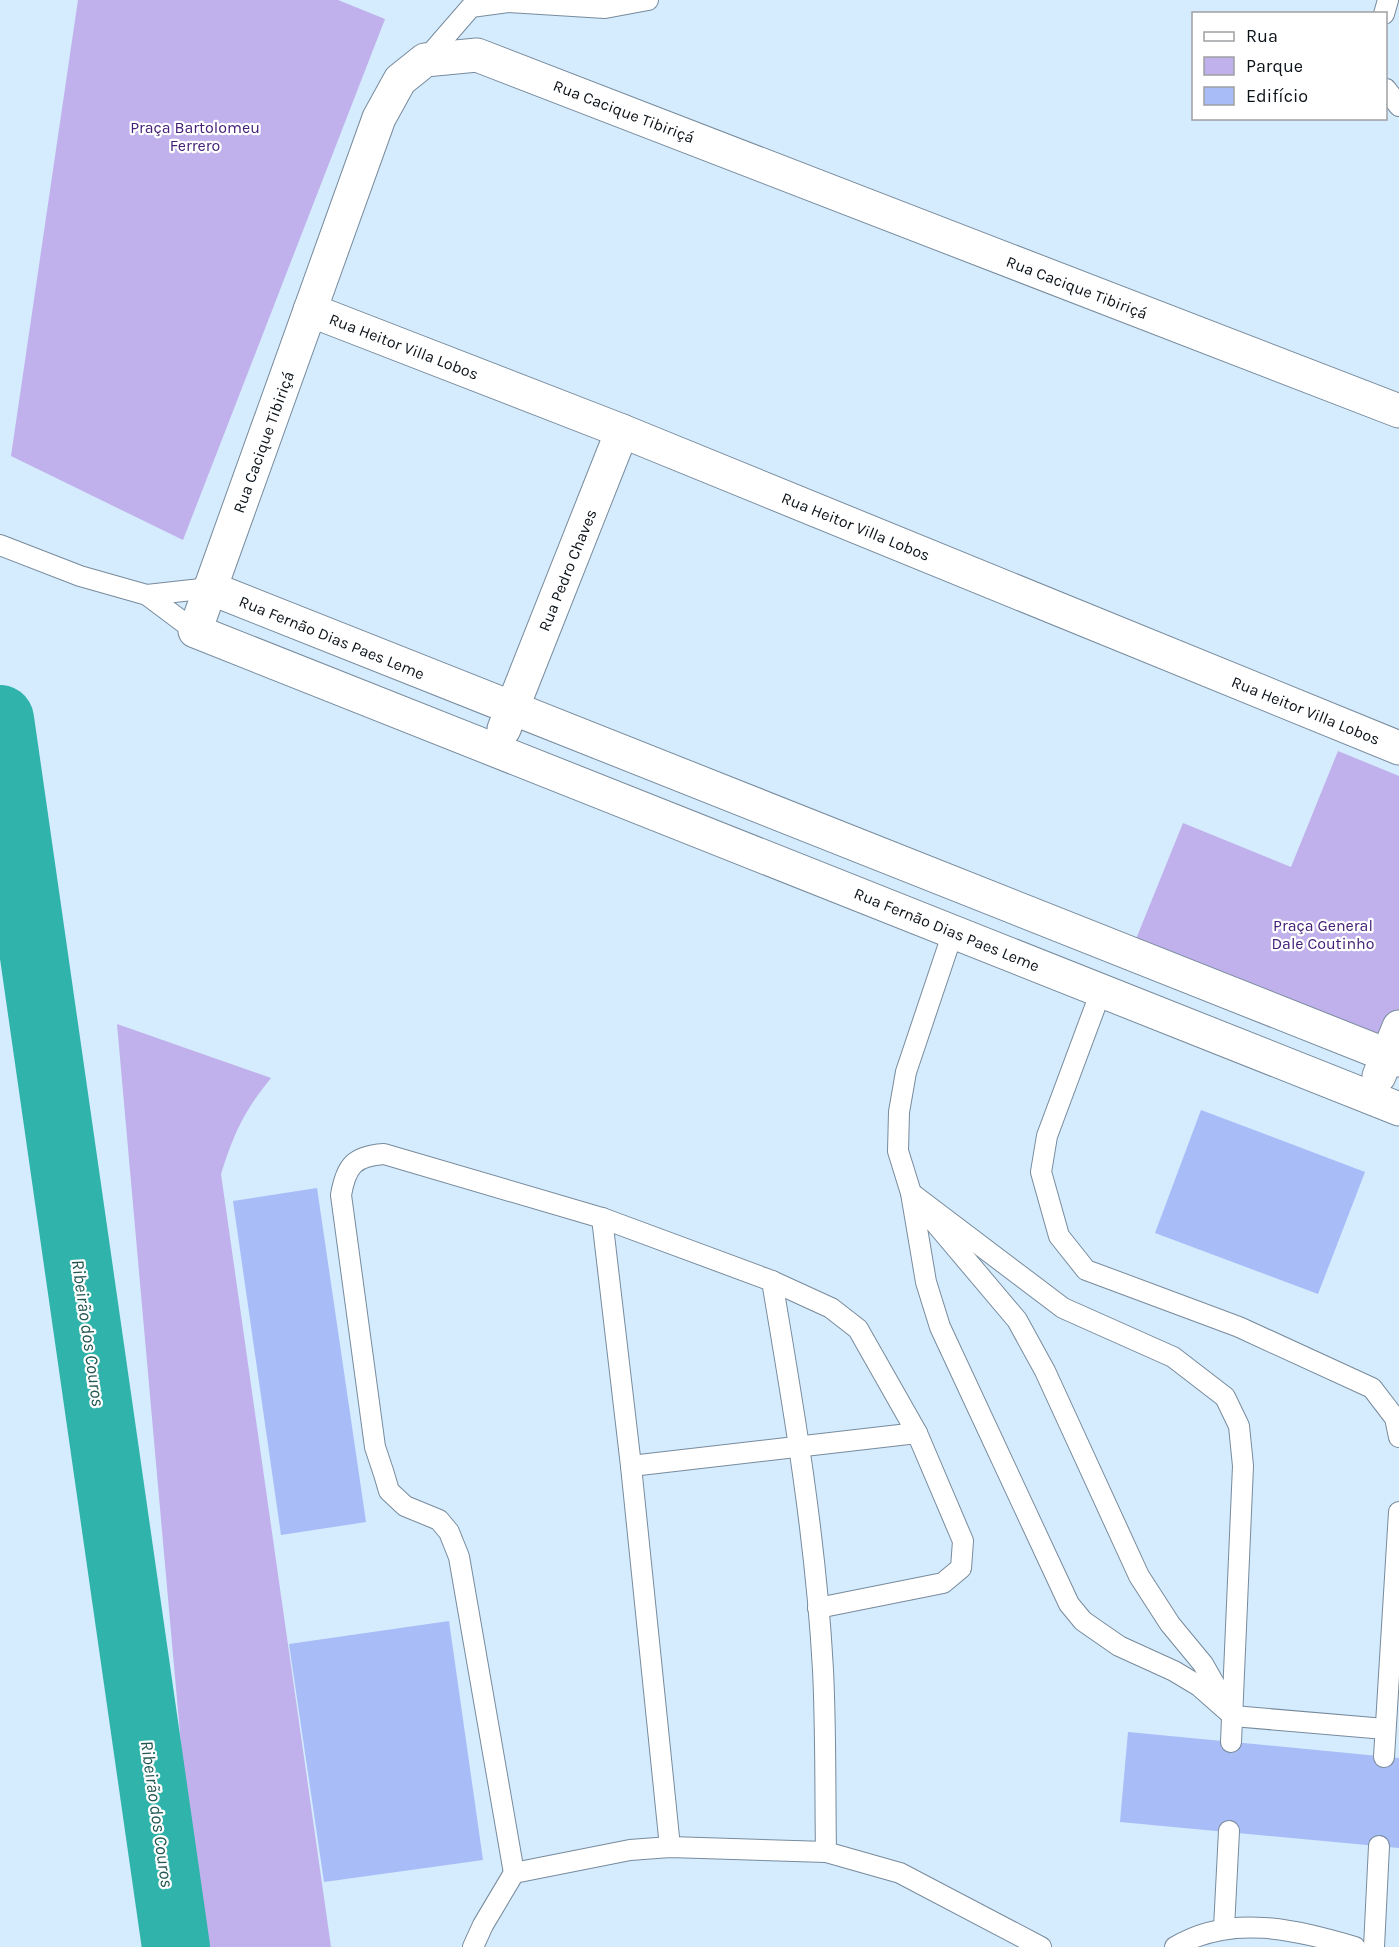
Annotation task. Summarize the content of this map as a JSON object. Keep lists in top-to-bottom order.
{
  "streets": {
    "street": [
      "Rua Cacique Tibiriçá",
      "Rua Heitor Villa Lobos",
      "Rua Pedro Chaves",
      "Rua Fernão Dias Paes Leme"
    ]
  },
  "crossings": [
    ["Rua Cacique Tibiriçá", "Rua Heitor Villa Lobos"],
    ["Rua Cacique Tibiriçá", "Rua Fernão Dias Paes Leme"],
    ["Rua Heitor Villa Lobos", "Rua Pedro Chaves"],
    ["Rua Pedro Chaves", "Rua Fernão Dias Paes Leme"]
  ],
  "water": ["Ribeirão dos Couros"],
  "parks": ["Praça Bartolomeu Ferrero", "Praça General Dale Coutinho"],
  "legend": ["Rua", "Parque", "Edifício"]
}
